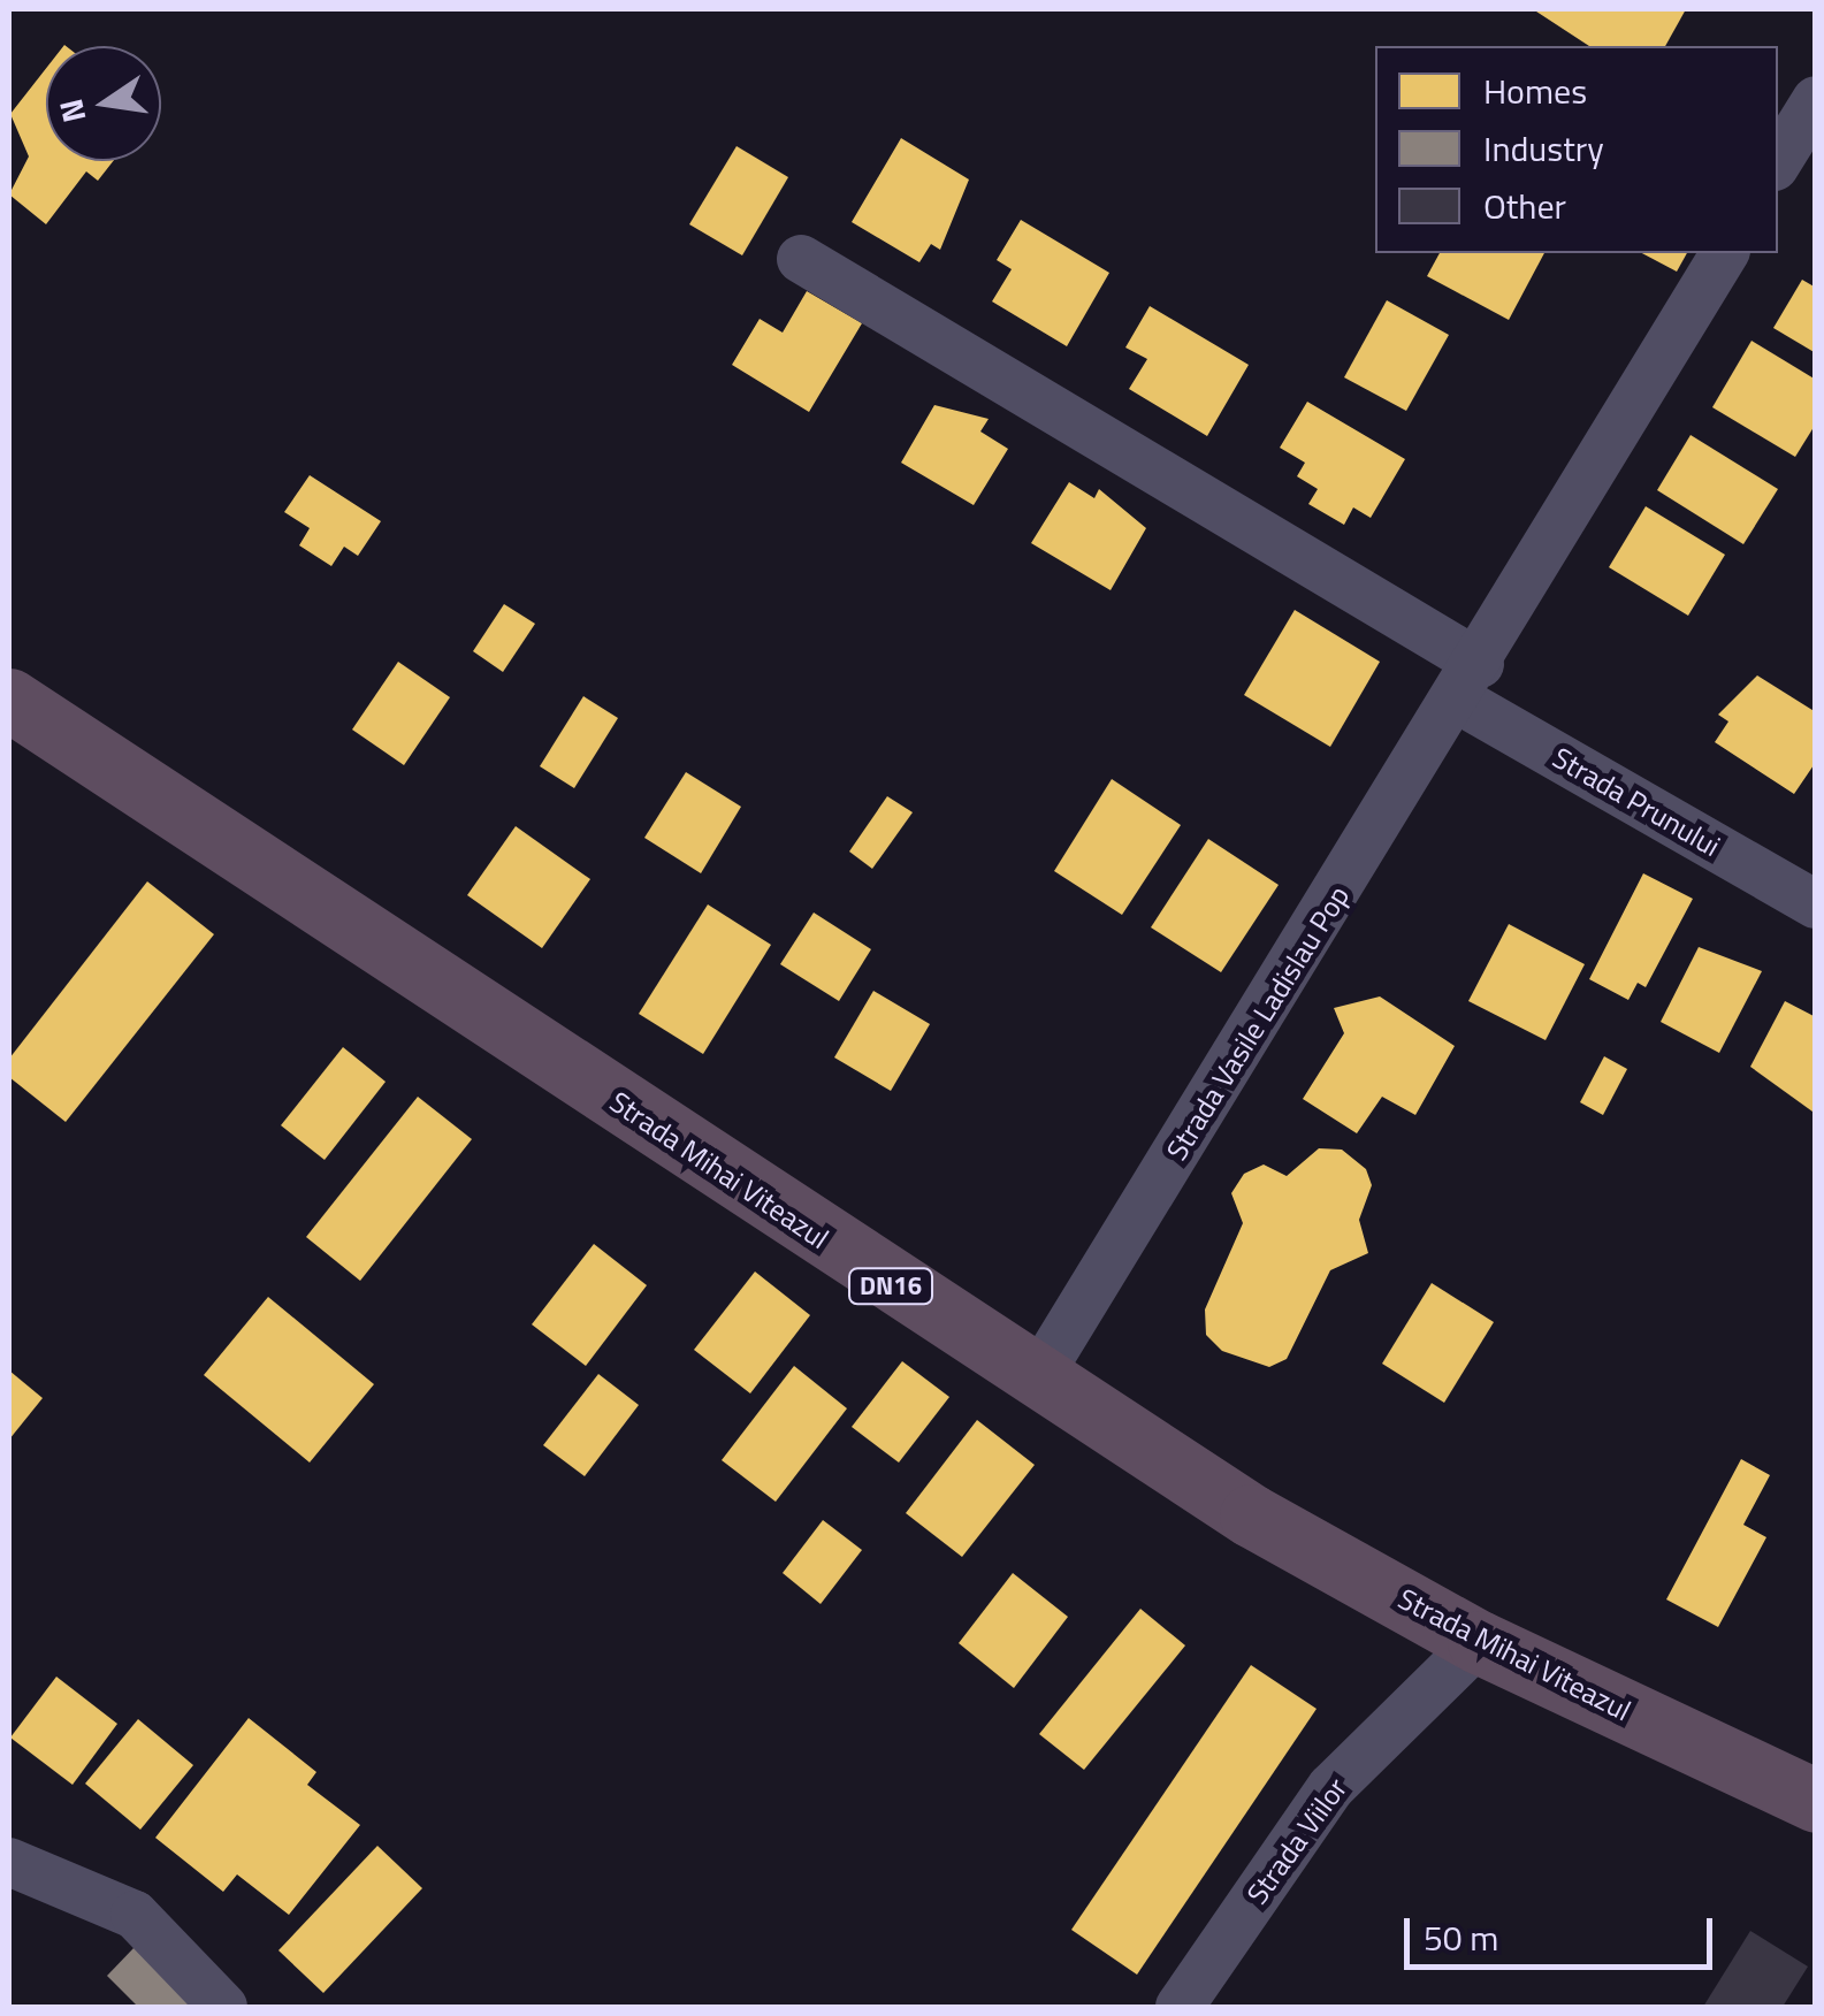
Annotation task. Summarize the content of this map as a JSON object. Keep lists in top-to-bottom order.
{
  "streets": {
    "highway": ["Strada Mihai Viteazul", "DN16"],
    "street": ["Strada Prunului", "Strada Vasile Ladislau Pop", "Strada Viilor"]
  },
  "crossings": [
    ["Strada Prunului", "Strada Vasile Ladislau Pop"],
    ["Strada Vasile Ladislau Pop", "Strada Mihai Viteazul"],
    ["Strada Mihai Viteazul", "Strada Viilor"]
  ],
  "legend": ["Homes", "Industry", "Other"],
  "scale_bar": "50 m",
  "north": "left"
}
